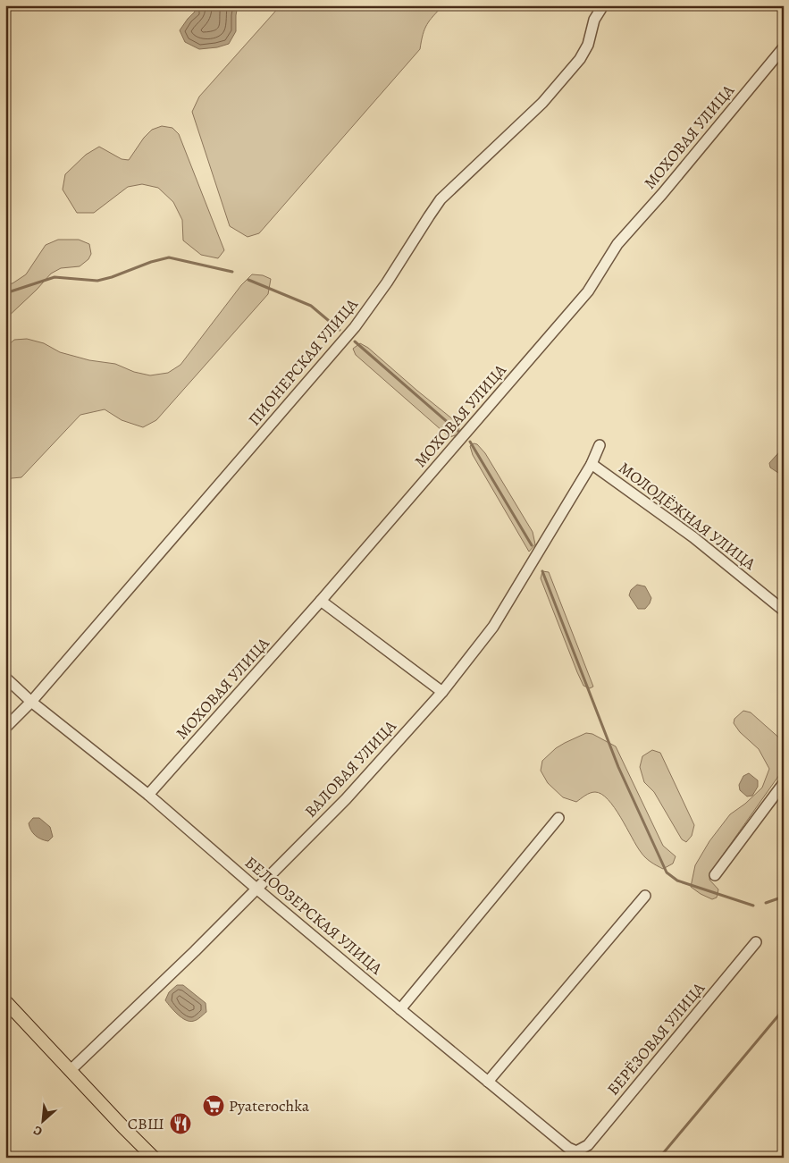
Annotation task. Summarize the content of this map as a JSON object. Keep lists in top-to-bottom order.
{
  "streets": {
    "street": [
      "МОХОВАЯ УЛИЦА",
      "ПИОНЕРСКАЯ УЛИЦА",
      "МОЛОДЁЖНАЯ УЛИЦА",
      "ВАЛОВАЯ УЛИЦА",
      "БЕЛООЗЕРСКАЯ УЛИЦА",
      "БЕРЁЗОВАЯ УЛИЦА"
    ]
  },
  "crossings": [
    ["МОХОВАЯ УЛИЦА", "БЕЛООЗЕРСКАЯ УЛИЦА"],
    ["ПИОНЕРСКАЯ УЛИЦА", "БЕЛООЗЕРСКАЯ УЛИЦА"],
    ["МОЛОДЁЖНАЯ УЛИЦА", "ВАЛОВАЯ УЛИЦА"],
    ["ВАЛОВАЯ УЛИЦА", "БЕЛООЗЕРСКАЯ УЛИЦА"],
    ["БЕЛООЗЕРСКАЯ УЛИЦА", "БЕРЁЗОВАЯ УЛИЦА"]
  ],
  "places": {
    "supermarket": ["Pyaterochka"],
    "restaurant": ["СВШ"]
  },
  "north": "bottom left"
}
